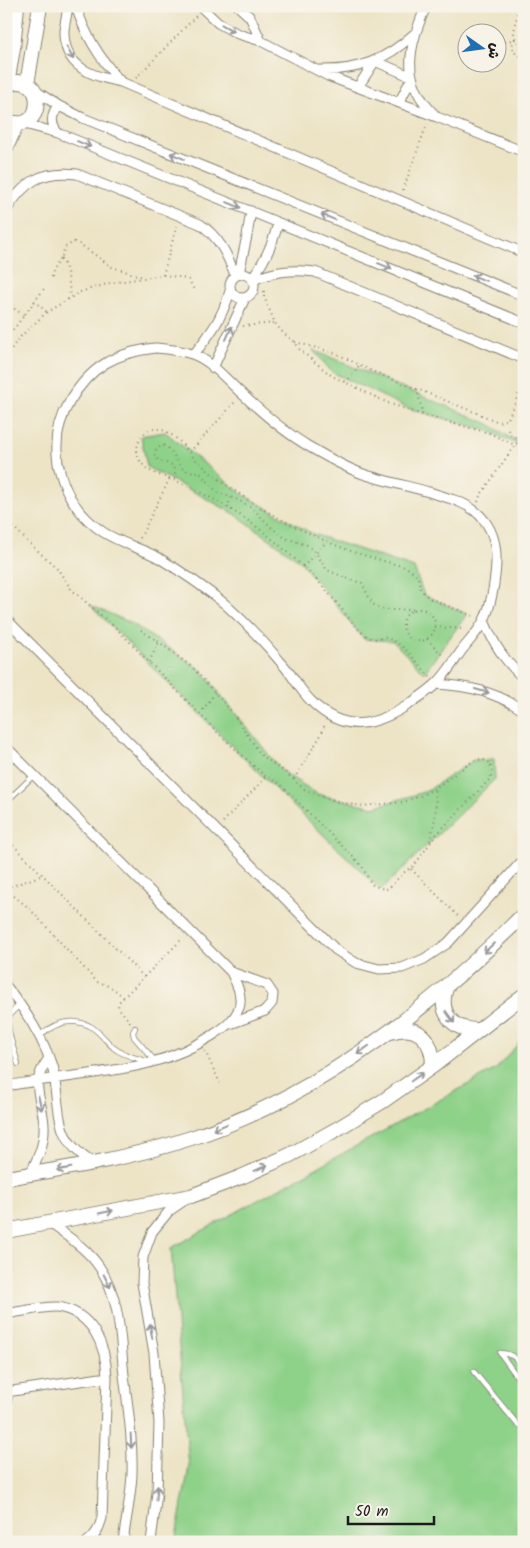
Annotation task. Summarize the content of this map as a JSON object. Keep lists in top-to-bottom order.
{
  "scale_bar": "50 m",
  "north": "right"
}
